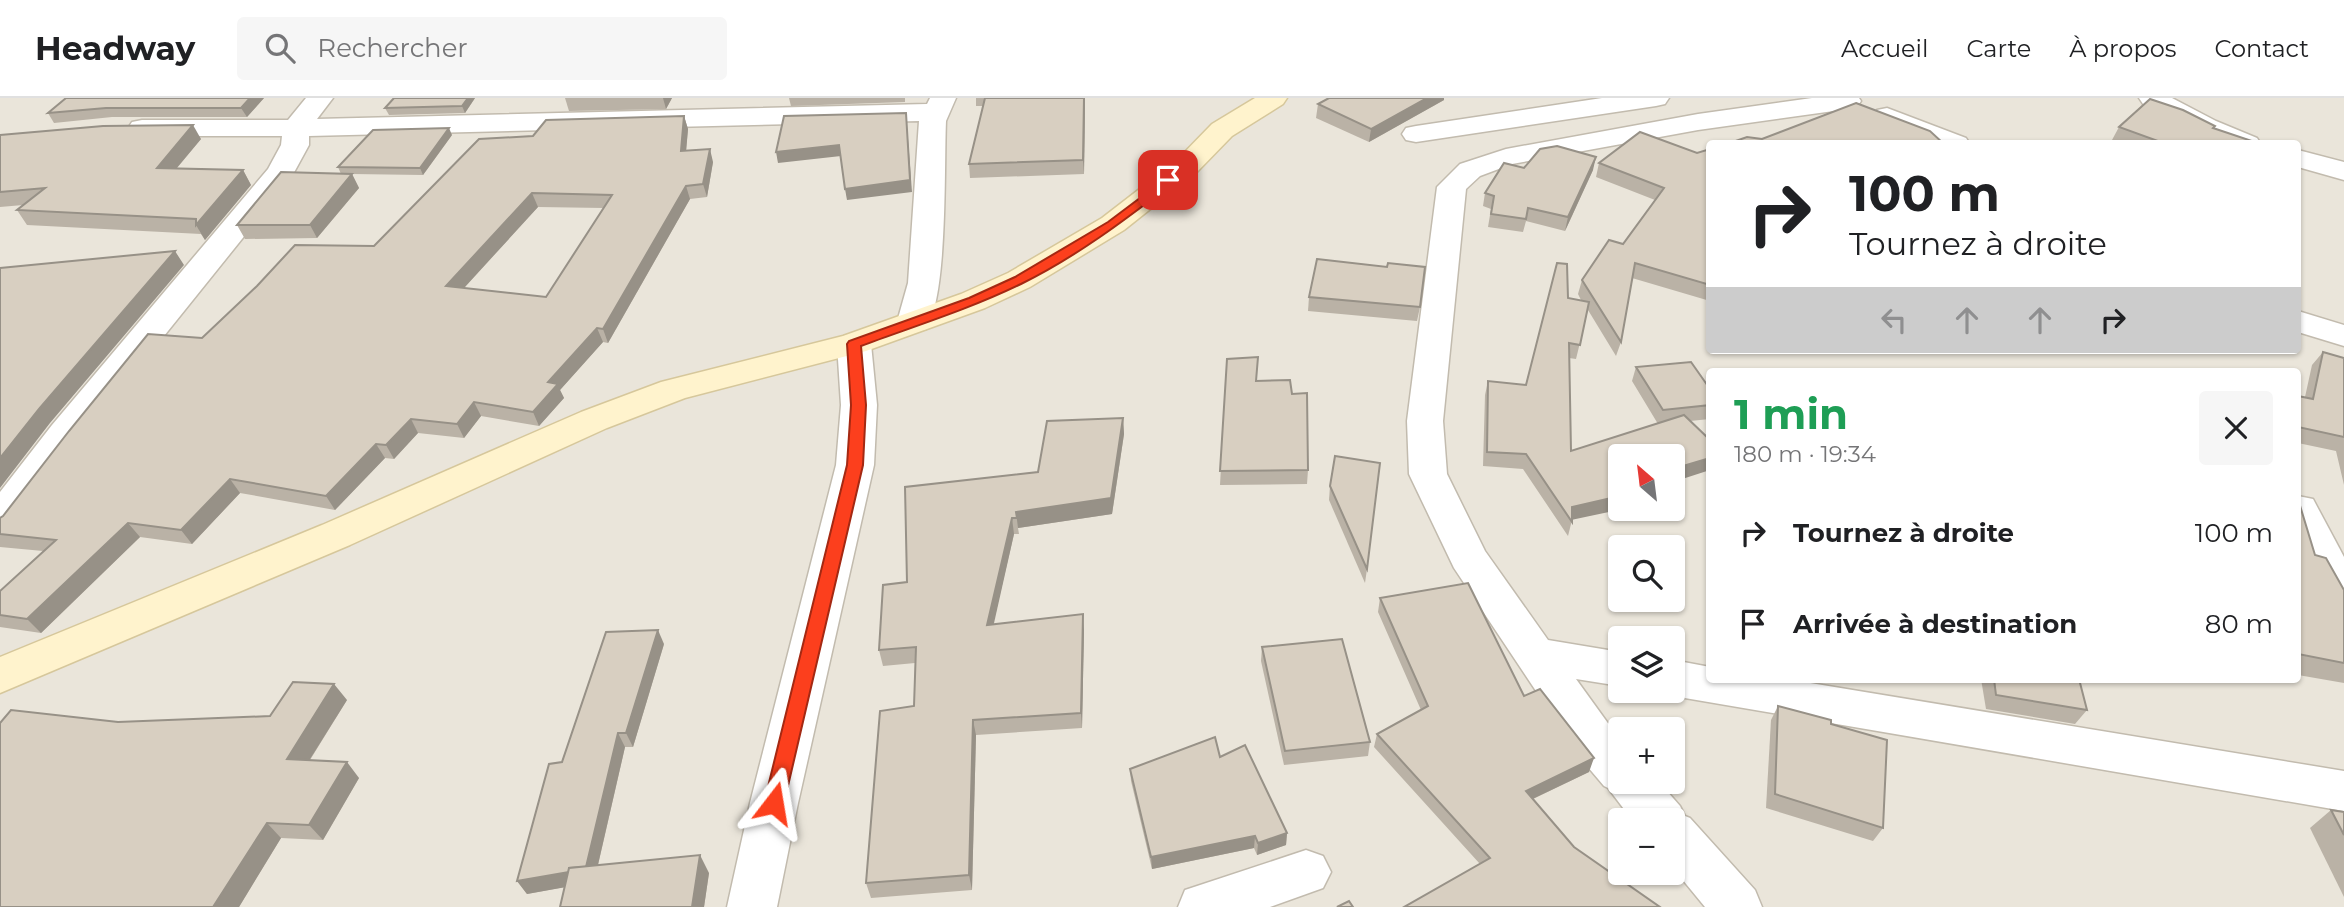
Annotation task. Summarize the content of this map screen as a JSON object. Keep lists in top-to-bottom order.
{
  "north": "top left",
  "page": {
    "header": "Headway",
    "search": "Rechercher",
    "nav": [
      "Accueil",
      "Carte",
      "À propos",
      "Contact"
    ],
    "turn": ["100 m", "Tournez à droite"],
    "heading": ["1 min", "180 m · 19:34"],
    "map_buttons": ["+", "−"],
    "list": [
      {
        "name": "Tournez à droite",
        "value": "100 m"
      },
      {
        "name": "Arrivée à destination",
        "value": "80 m"
      }
    ]
  }
}
